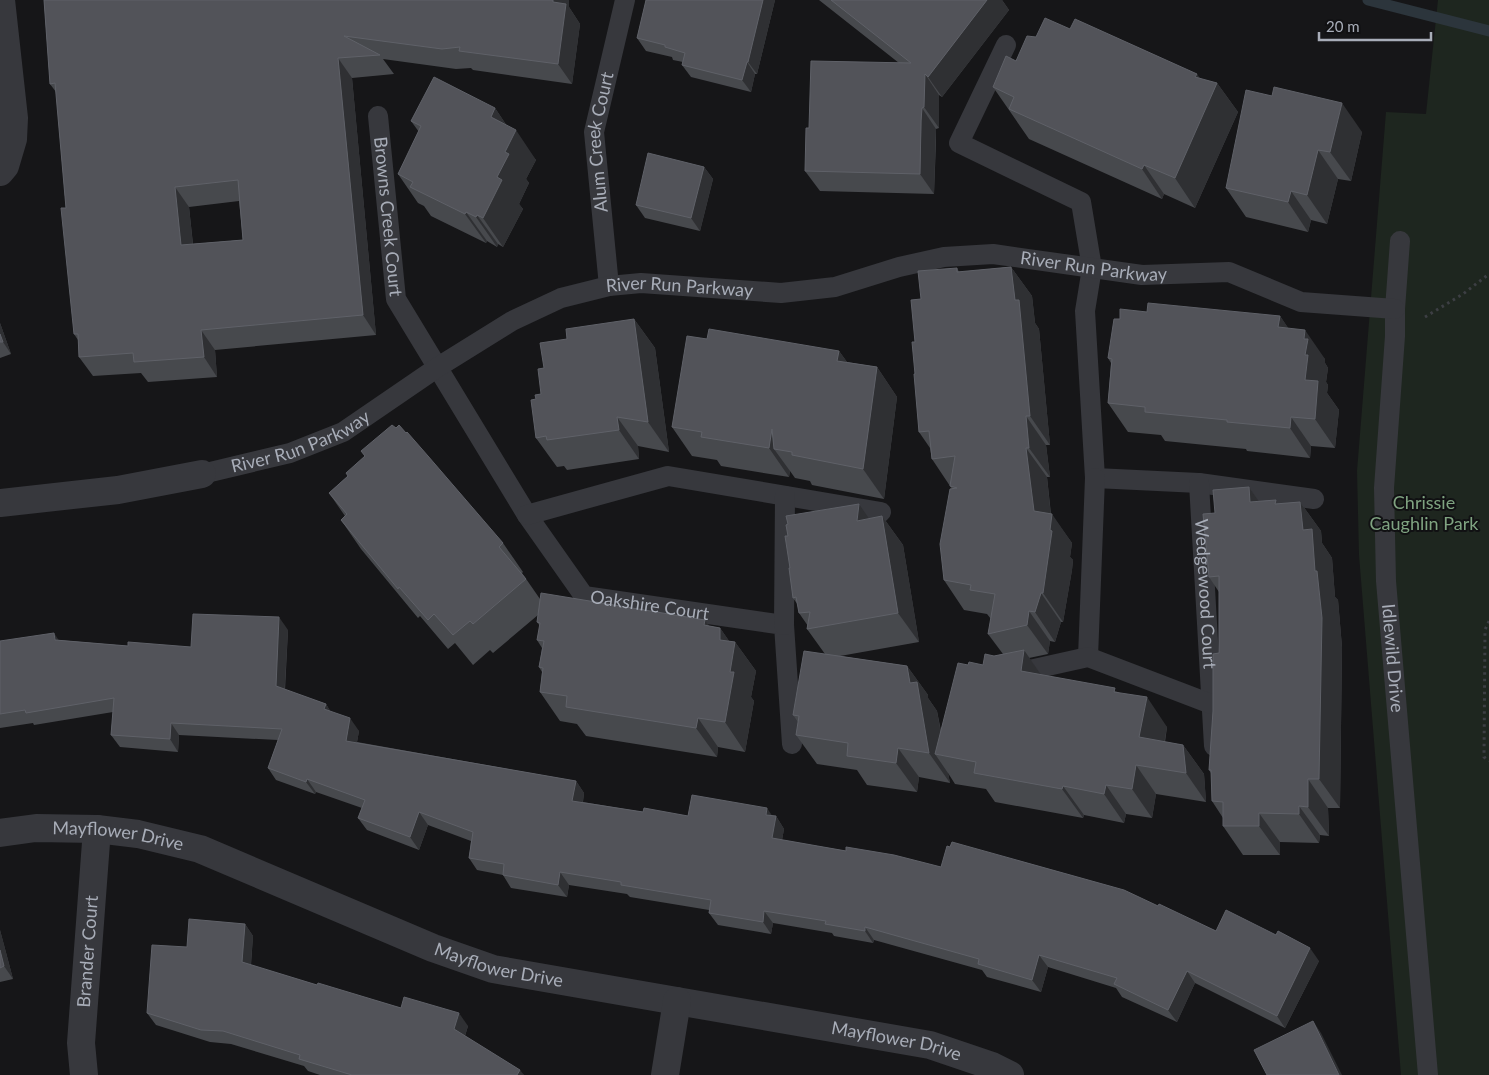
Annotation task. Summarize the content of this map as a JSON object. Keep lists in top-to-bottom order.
{
  "streets": {
    "street": ["River Run Parkway", "Mayflower Drive", "Brander Court"],
    "lane": [
      "Alum Creek Court",
      "Browns Creek Court",
      "Wedgewood Court",
      "Oakshire Court",
      "Idlewild Drive"
    ]
  },
  "crossings": [
    ["Alum Creek Court", "River Run Parkway"],
    ["Browns Creek Court", "River Run Parkway"],
    ["Browns Creek Court", "Oakshire Court"],
    ["River Run Parkway", "Oakshire Court"],
    ["River Run Parkway", "Idlewild Drive"],
    ["Mayflower Drive", "Brander Court"]
  ],
  "parks": ["Chrissie Caughlin Park"],
  "scale_bar": "20 m"
}
